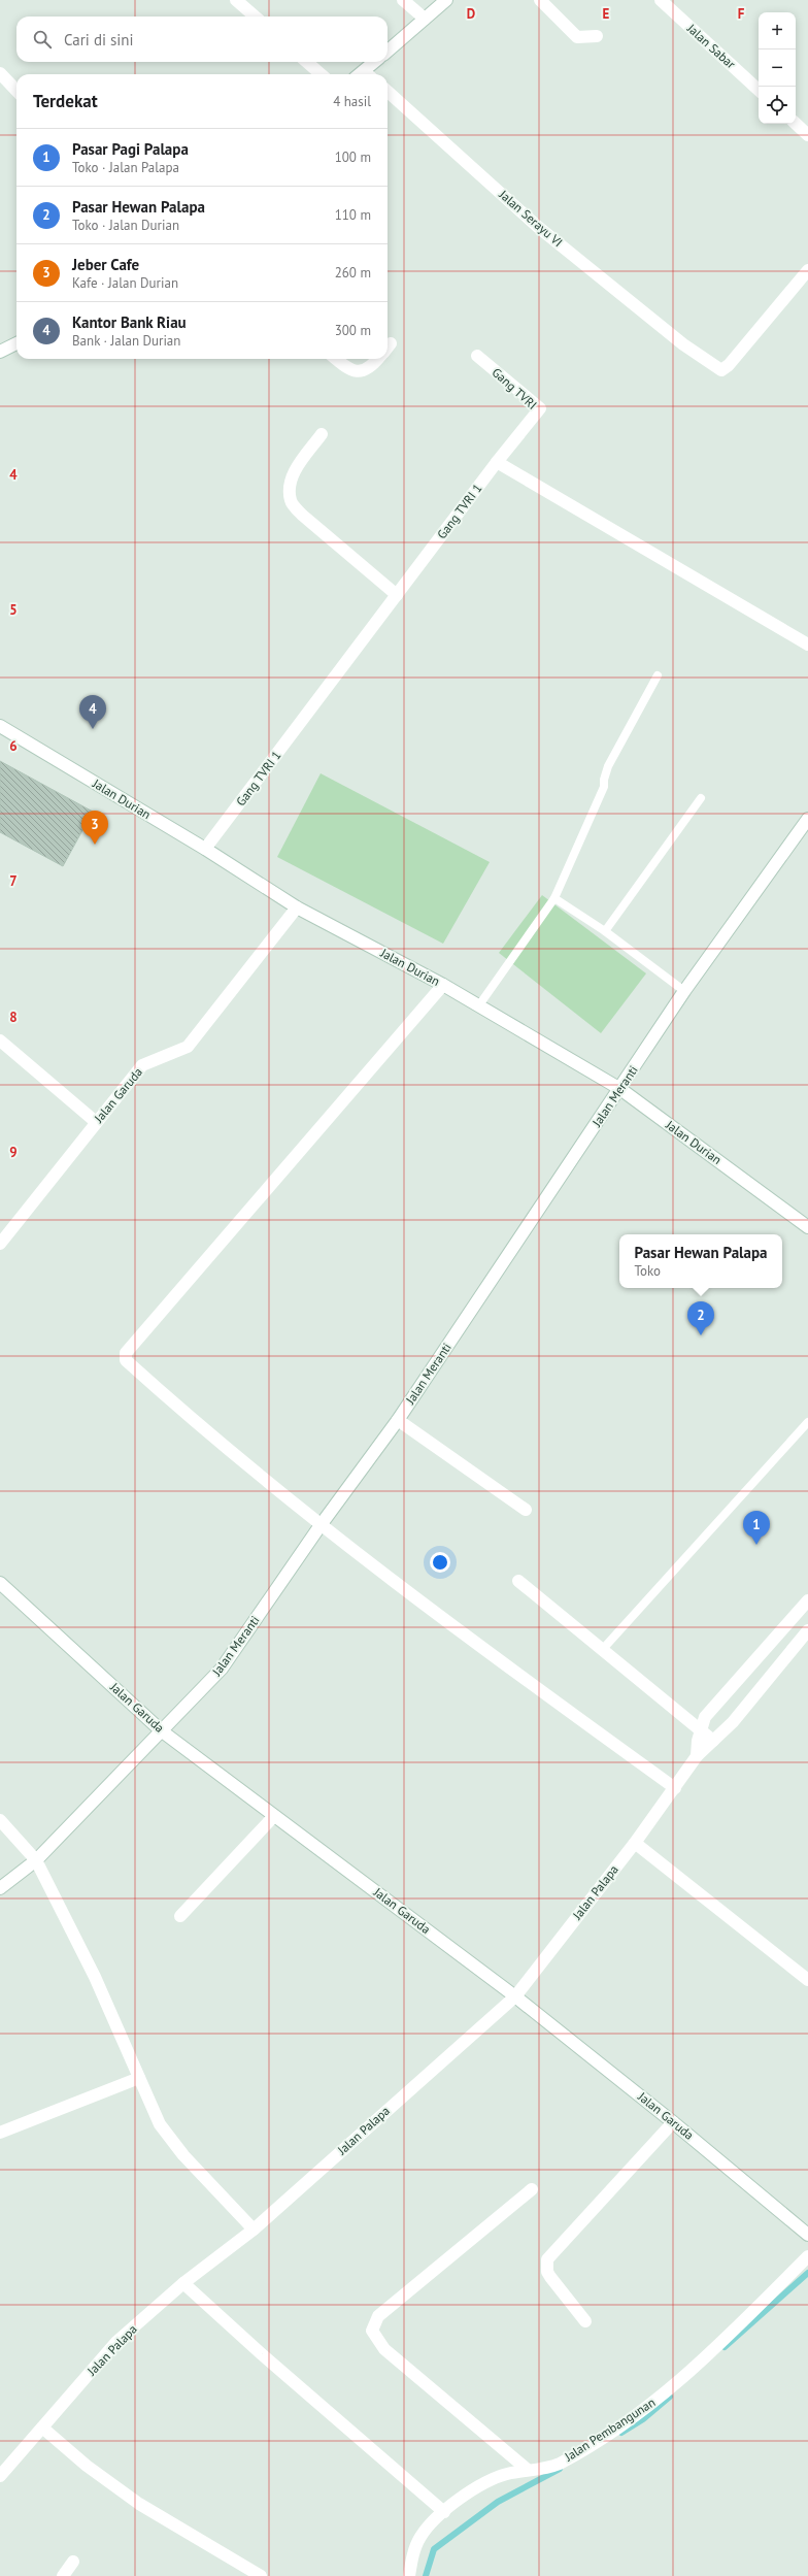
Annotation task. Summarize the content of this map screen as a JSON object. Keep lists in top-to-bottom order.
{
  "streets": {
    "street": [
      "Jalan Sabar",
      "Jalan Serayu VI",
      "Gang TVRI",
      "Gang TVRI 1",
      "Jalan Durian",
      "Jalan Garuda",
      "Jalan Meranti",
      "Jalan Palapa",
      "Jalan Pembangunan"
    ]
  },
  "crossings": [
    ["Gang TVRI", "Gang TVRI 1"],
    ["Gang TVRI 1", "Jalan Durian"],
    ["Jalan Durian", "Jalan Garuda"],
    ["Jalan Durian", "Jalan Meranti"],
    ["Jalan Garuda", "Jalan Meranti"],
    ["Jalan Garuda", "Jalan Palapa"]
  ],
  "page": {
    "map_buttons": ["+", "−"],
    "search": "Cari di sini",
    "heading": ["Terdekat", "4 hasil"],
    "list": [
      {
        "mark": "1",
        "name": "Pasar Pagi Palapa",
        "note": "Toko · Jalan Palapa",
        "value": "100 m"
      },
      {
        "mark": "2",
        "name": "Pasar Hewan Palapa",
        "note": "Toko · Jalan Durian",
        "value": "110 m"
      },
      {
        "mark": "3",
        "name": "Jeber Cafe",
        "note": "Kafe · Jalan Durian",
        "value": "260 m"
      },
      {
        "mark": "4",
        "name": "Kantor Bank Riau",
        "note": "Bank · Jalan Durian",
        "value": "300 m"
      }
    ],
    "pins": [
      "4",
      "3",
      "2",
      "1"
    ],
    "popup": ["Pasar Hewan Palapa", "Toko"]
  },
  "grid": {
    "columns": ["D", "E", "F"],
    "rows": [
      "4",
      "5",
      "6",
      "7",
      "8",
      "9"
    ]
  }
}
